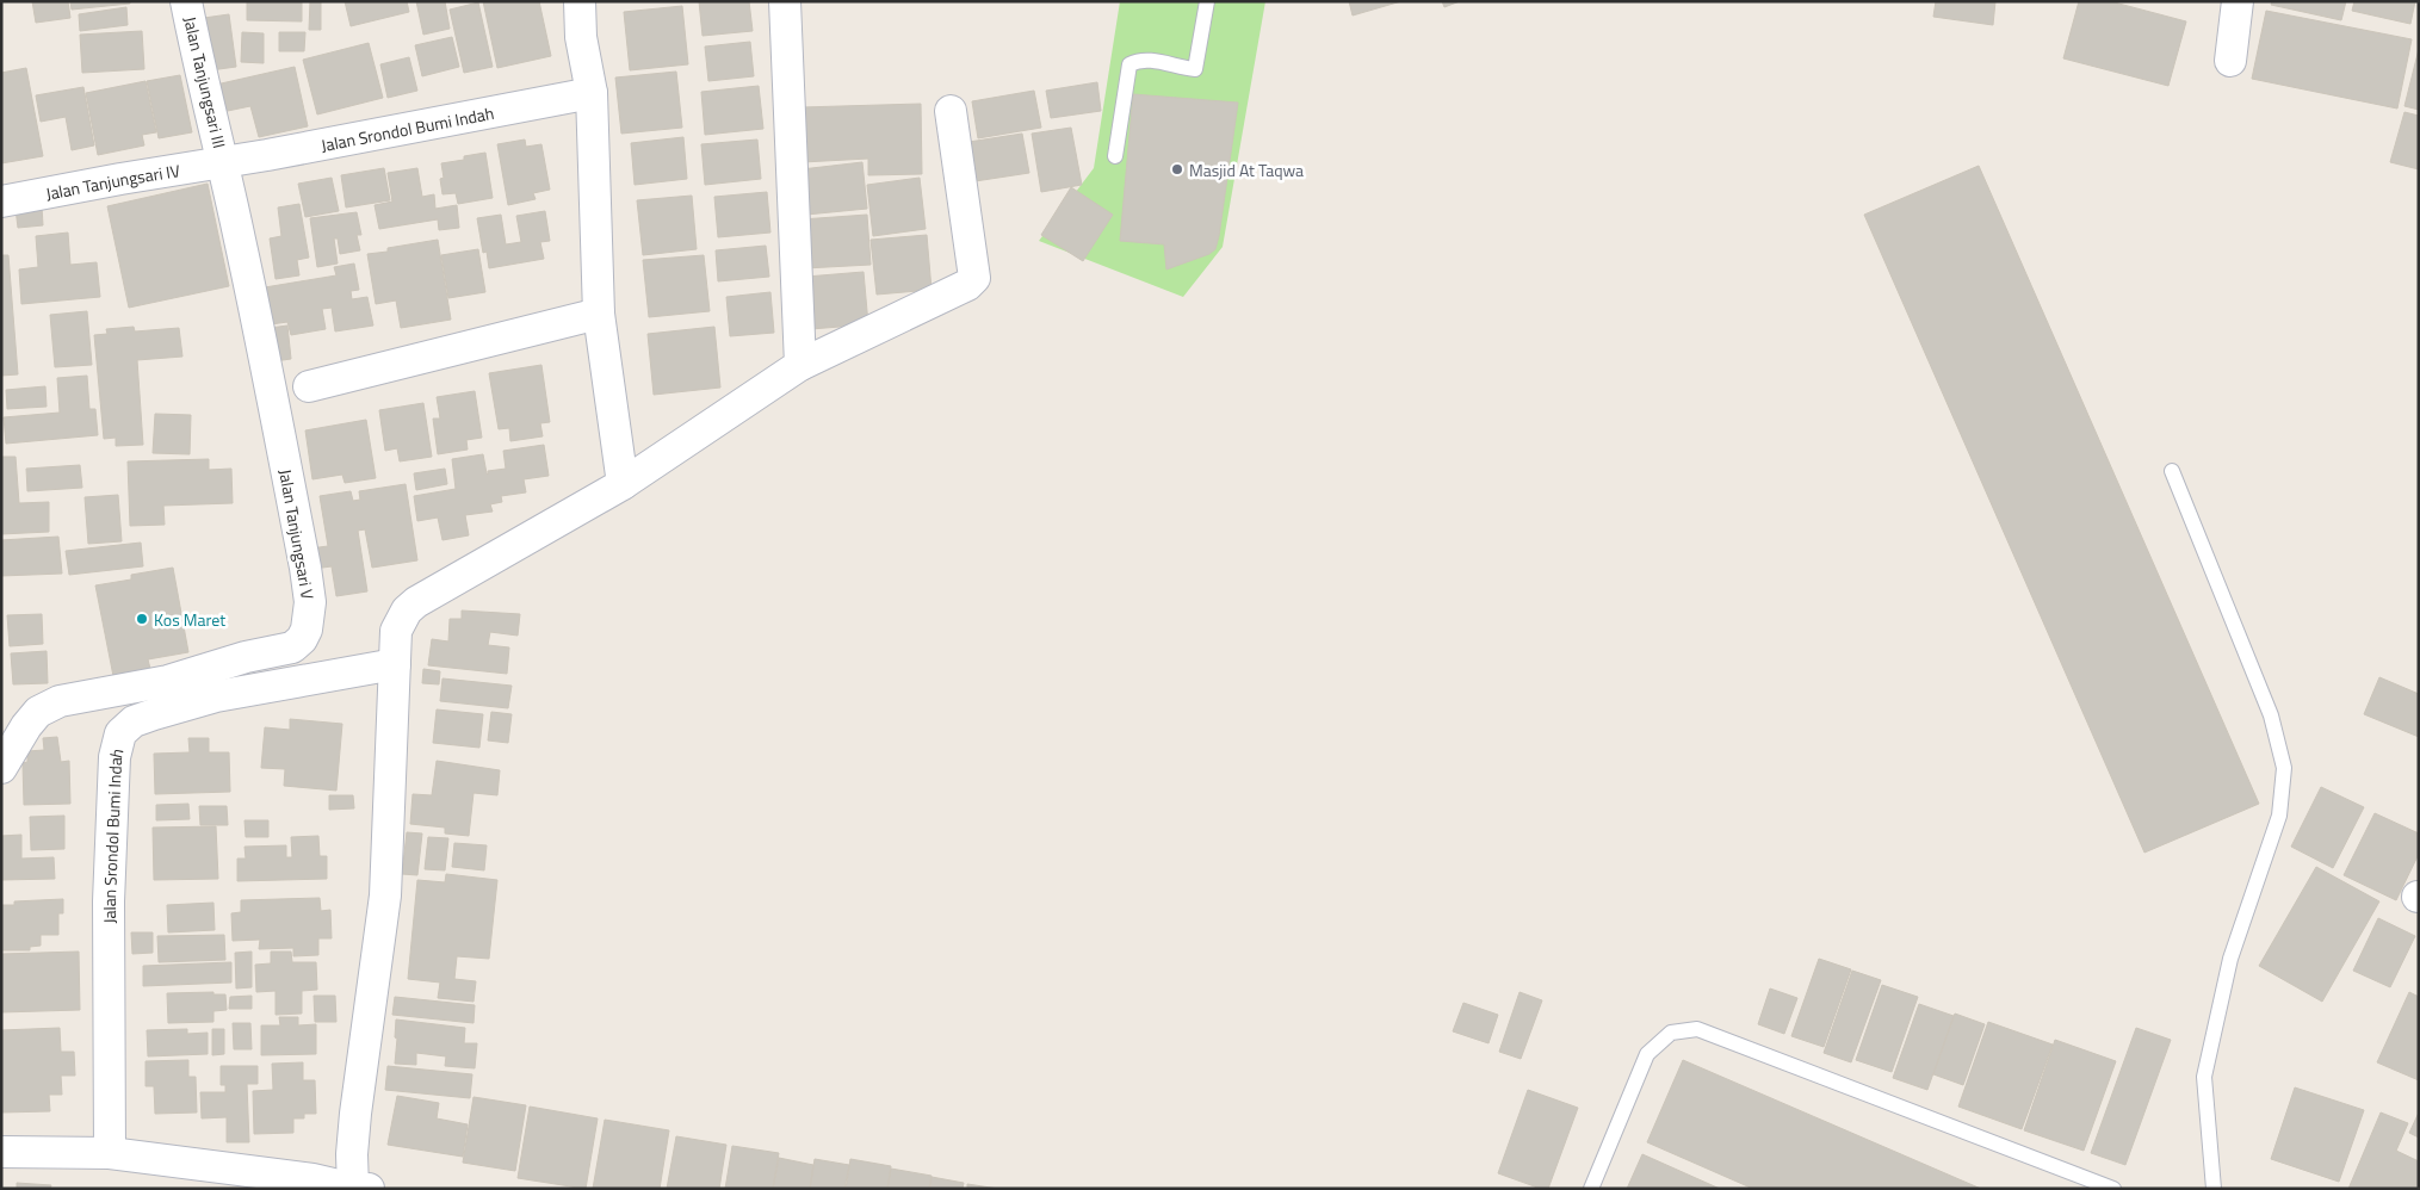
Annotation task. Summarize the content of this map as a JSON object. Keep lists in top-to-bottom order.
{
  "streets": {
    "street": [
      "Jalan Tanjungsari III",
      "Jalan Srondol Bumi Indah",
      "Jalan Tanjungsari IV",
      "Jalan Tanjungsari V"
    ]
  },
  "crossings": [
    ["Jalan Tanjungsari III", "Jalan Srondol Bumi Indah"],
    ["Jalan Tanjungsari III", "Jalan Tanjungsari IV"],
    ["Jalan Tanjungsari III", "Jalan Tanjungsari V"],
    ["Jalan Srondol Bumi Indah", "Jalan Tanjungsari IV"],
    ["Jalan Srondol Bumi Indah", "Jalan Tanjungsari V"],
    ["Jalan Tanjungsari IV", "Jalan Tanjungsari V"]
  ],
  "places": ["Masjid At Taqwa", "Kos Maret"]
}
